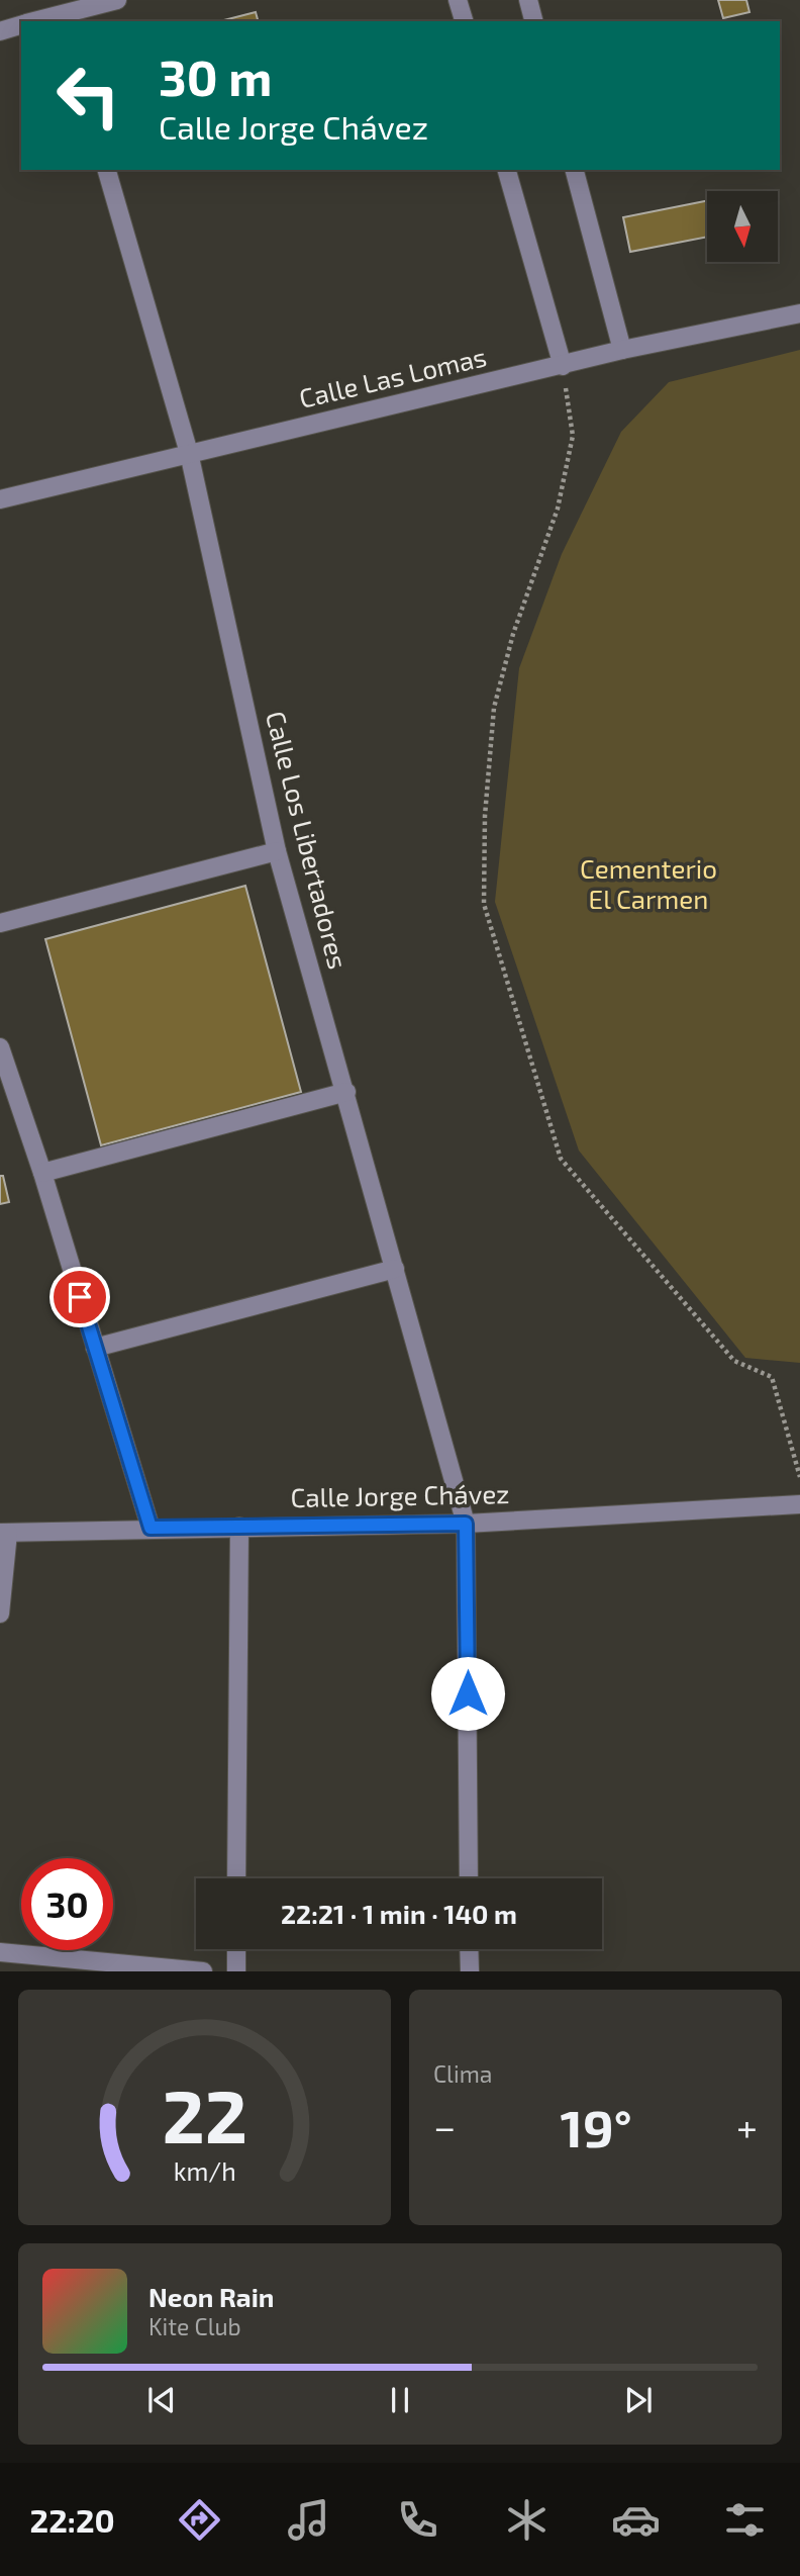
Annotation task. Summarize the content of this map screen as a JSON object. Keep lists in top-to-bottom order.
{
  "streets": {
    "street": ["Calle Las Lomas", "Calle Los Libertadores", "Calle Jorge Chávez"]
  },
  "crossings": [
    ["Calle Las Lomas", "Calle Los Libertadores"],
    ["Calle Los Libertadores", "Calle Jorge Chávez"]
  ],
  "parks": ["Cementerio El Carmen"],
  "north": "bottom",
  "page": {
    "turn": ["30 m", "Calle Jorge Chávez"],
    "limit": "30",
    "trip": "22:21 · 1 min · 140 m",
    "tile": "Clima",
    "heat": ["−", "19°", "+"],
    "song": ["Neon Rain", "Kite Club"],
    "tabs": "22:20",
    "gauge": ["22", "km/h"]
  }
}
